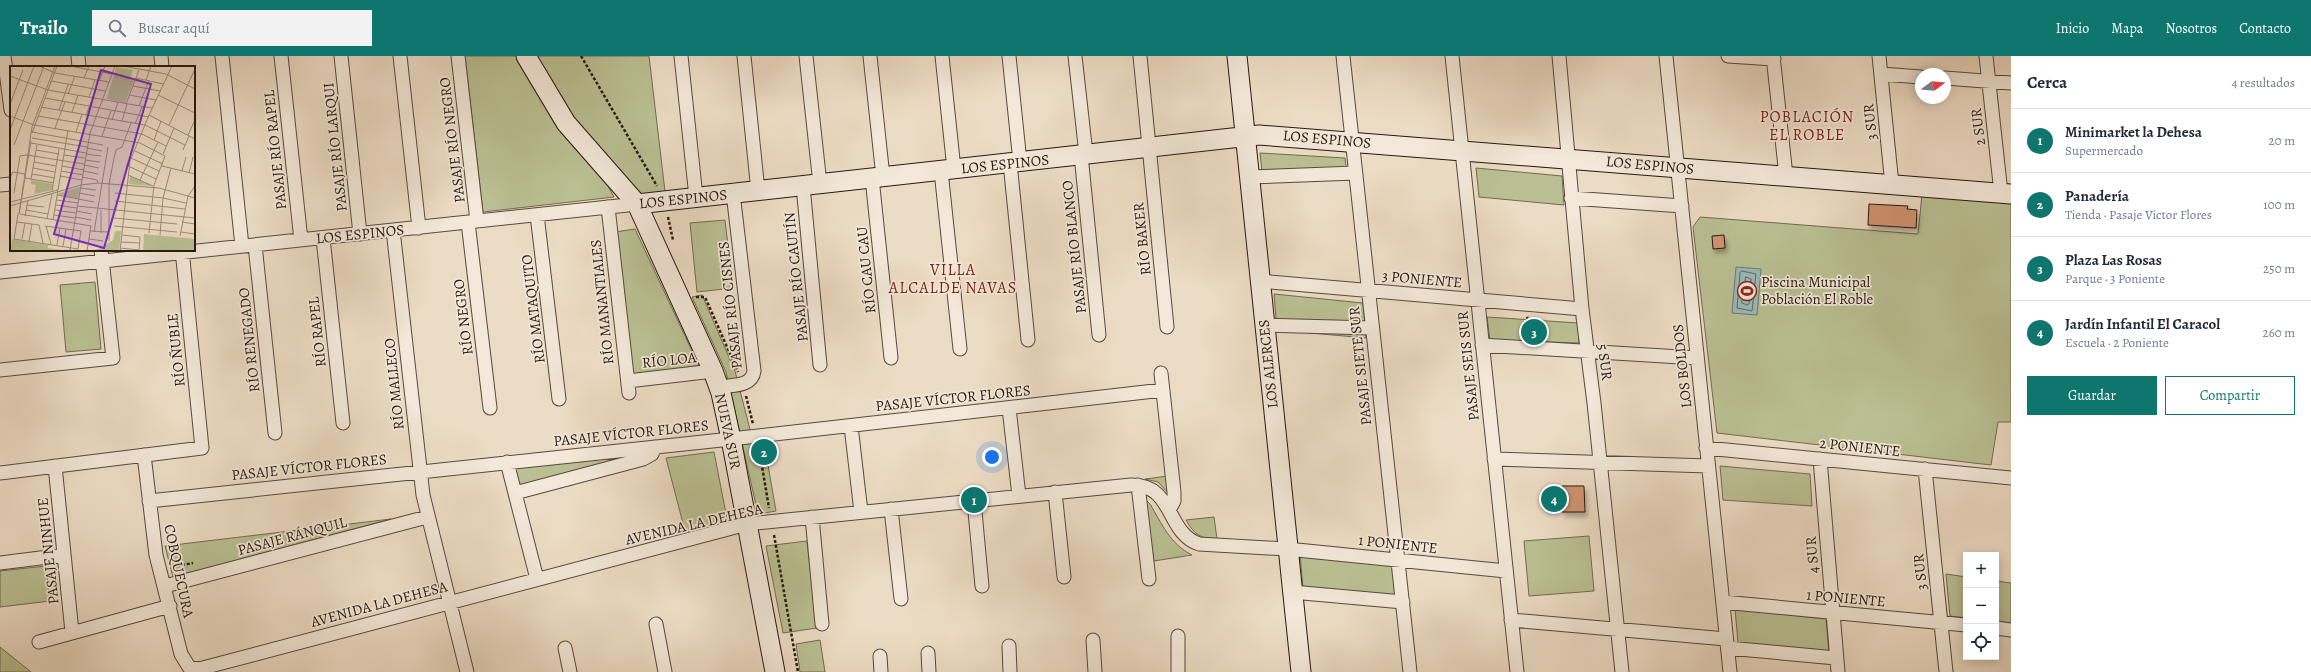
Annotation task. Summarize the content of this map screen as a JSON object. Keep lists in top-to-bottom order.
{
  "streets": {
    "street": [
      "3 SUR",
      "2 SUR",
      "LOS ESPINOS",
      "PASAJE RÍO NEGRO",
      "PASAJE RÍO LARQUI",
      "PASAJE RÍO RAPEL",
      "RÍO BAKER",
      "PASAJE RÍO BLANCO",
      "RÍO CAU CAU",
      "PASAJE RÍO CAUTÍN",
      "3 PONIENTE",
      "RÍO MANANTIALES",
      "PASAJE RÍO CISNES",
      "RÍO MATAQUITO",
      "RÍO NEGRO",
      "RÍO RAPEL",
      "RÍO RENEGADO",
      "RÍO ÑUBLE",
      "RÍO LOA",
      "5 SUR",
      "LOS ALERCES",
      "PASAJE SIETE SUR",
      "PASAJE SEIS SUR",
      "LOS BOLDOS",
      "RÍO MALLECO",
      "PASAJE VÍCTOR FLORES",
      "NUEVA SUR",
      "2 PONIENTE",
      "AVENIDA LA DEHESA",
      "PASAJE RÁNQUIL",
      "1 PONIENTE",
      "PASAJE NINHUE",
      "4 SUR",
      "COBQUECURA"
    ]
  },
  "crossings": [
    ["3 SUR", "LOS ESPINOS"],
    ["3 SUR", "2 PONIENTE"],
    ["3 SUR", "1 PONIENTE"],
    ["2 SUR", "LOS ESPINOS"],
    ["LOS ESPINOS", "PASAJE RÍO NEGRO"],
    ["LOS ESPINOS", "PASAJE RÍO LARQUI"],
    ["LOS ESPINOS", "PASAJE RÍO RAPEL"],
    ["LOS ESPINOS", "RÍO BAKER"],
    ["LOS ESPINOS", "PASAJE RÍO BLANCO"],
    ["LOS ESPINOS", "RÍO CAU CAU"],
    ["LOS ESPINOS", "PASAJE RÍO CAUTÍN"],
    ["LOS ESPINOS", "RÍO MANANTIALES"],
    ["LOS ESPINOS", "PASAJE RÍO CISNES"],
    ["LOS ESPINOS", "RÍO MATAQUITO"],
    ["LOS ESPINOS", "RÍO NEGRO"],
    ["LOS ESPINOS", "RÍO RAPEL"],
    ["LOS ESPINOS", "RÍO RENEGADO"],
    ["LOS ESPINOS", "RÍO ÑUBLE"],
    ["LOS ESPINOS", "5 SUR"],
    ["LOS ESPINOS", "LOS ALERCES"],
    ["LOS ESPINOS", "PASAJE SIETE SUR"],
    ["LOS ESPINOS", "PASAJE SEIS SUR"],
    ["LOS ESPINOS", "LOS BOLDOS"],
    ["LOS ESPINOS", "RÍO MALLECO"],
    ["LOS ESPINOS", "NUEVA SUR"],
    ["PASAJE RÍO NEGRO", "RÍO NEGRO"],
    ["3 PONIENTE", "5 SUR"],
    ["3 PONIENTE", "LOS ALERCES"],
    ["3 PONIENTE", "PASAJE SIETE SUR"],
    ["3 PONIENTE", "PASAJE SEIS SUR"],
    ["RÍO MANANTIALES", "RÍO LOA"],
    ["PASAJE RÍO CISNES", "RÍO LOA"],
    ["PASAJE RÍO CISNES", "NUEVA SUR"],
    ["RÍO ÑUBLE", "COBQUECURA"],
    ["RÍO LOA", "NUEVA SUR"],
    ["LOS ALERCES", "AVENIDA LA DEHESA"],
    ["LOS ALERCES", "1 PONIENTE"],
    ["PASAJE SIETE SUR", "1 PONIENTE"],
    ["PASAJE SEIS SUR", "1 PONIENTE"],
    ["LOS BOLDOS", "2 PONIENTE"],
    ["LOS BOLDOS", "1 PONIENTE"],
    ["RÍO MALLECO", "PASAJE VÍCTOR FLORES"],
    ["RÍO MALLECO", "AVENIDA LA DEHESA"],
    ["RÍO MALLECO", "PASAJE RÁNQUIL"],
    ["PASAJE VÍCTOR FLORES", "NUEVA SUR"],
    ["PASAJE VÍCTOR FLORES", "COBQUECURA"],
    ["NUEVA SUR", "AVENIDA LA DEHESA"],
    ["2 PONIENTE", "4 SUR"],
    ["AVENIDA LA DEHESA", "1 PONIENTE"],
    ["AVENIDA LA DEHESA", "COBQUECURA"],
    ["PASAJE RÁNQUIL", "COBQUECURA"],
    ["1 PONIENTE", "4 SUR"]
  ],
  "districts": ["POBLACIÓN EL ROBLE", "VILLA ALCALDE NAVAS"],
  "places": {
    "sports": ["Piscina Municipal Población El Roble"]
  },
  "north": "right",
  "page": {
    "header": "Trailo",
    "search": "Buscar aquí",
    "nav": [
      "Inicio",
      "Mapa",
      "Nosotros",
      "Contacto"
    ],
    "heading": ["Cerca", "4 resultados"],
    "list": [
      {
        "mark": "1",
        "name": "Minimarket la Dehesa",
        "note": "Supermercado",
        "value": "20 m"
      },
      {
        "mark": "2",
        "name": "Panadería",
        "note": "Tienda · Pasaje Víctor Flores",
        "value": "100 m"
      },
      {
        "mark": "3",
        "name": "Plaza Las Rosas",
        "note": "Parque · 3 Poniente",
        "value": "250 m"
      },
      {
        "mark": "4",
        "name": "Jardín Infantil El Caracol",
        "note": "Escuela · 2 Poniente",
        "value": "260 m"
      }
    ],
    "pins": [
      "3",
      "2",
      "4",
      "1"
    ],
    "buttons": ["Guardar", "Compartir"],
    "map_buttons": ["+", "−"]
  }
}
